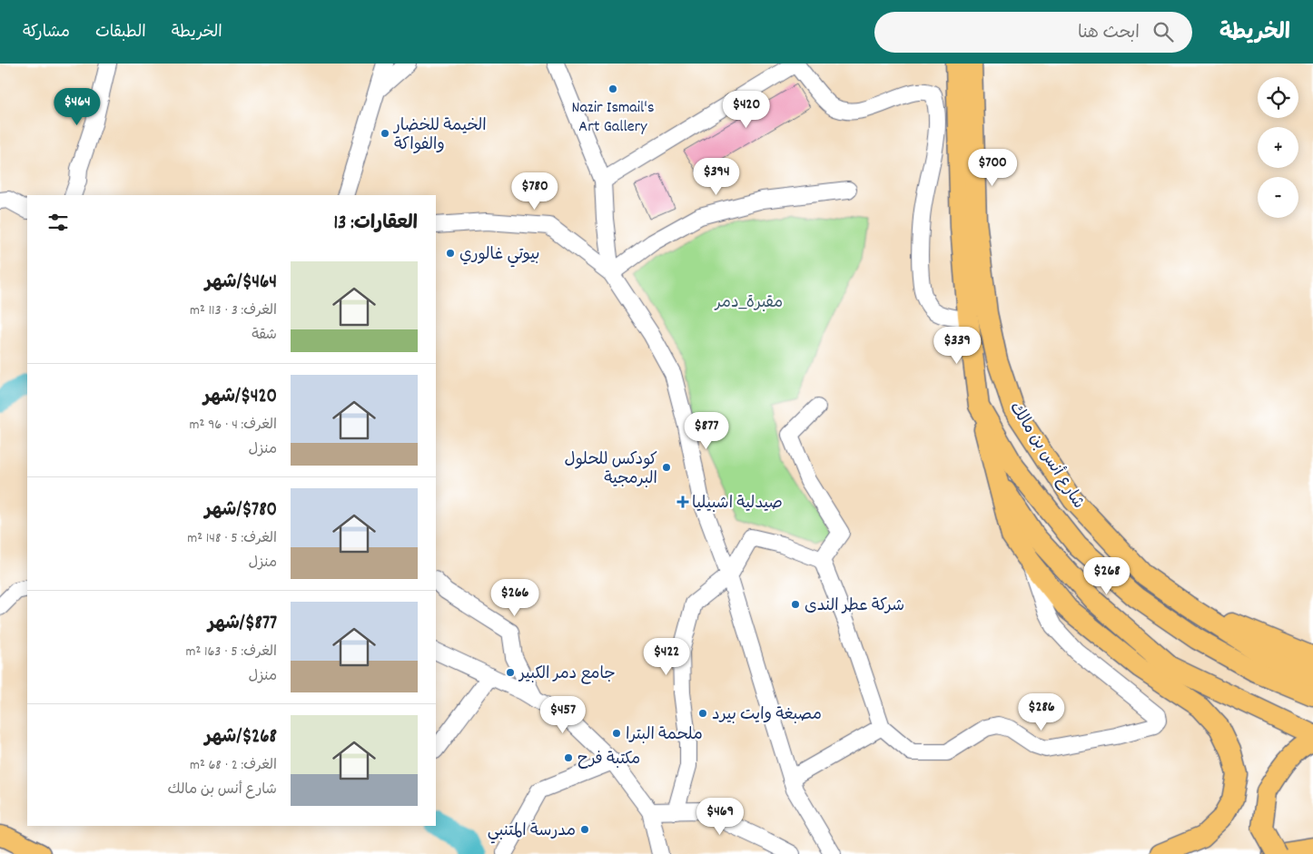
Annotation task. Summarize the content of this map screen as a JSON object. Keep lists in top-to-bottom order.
{
  "streets": {
    "main road": ["شارع أنس بن مالك"]
  },
  "parks": ["مقبرة_دمر"],
  "places": {
    "other": [
      "Nazir Ismail's Art Gallery",
      "الخيمة للخضار والفواكة",
      "بيوتي غالوري",
      "كودكس للحلول البرمجية",
      "شركة عطر الندى",
      "جامع دمر الكبير",
      "مصبغة وايت بيرد",
      "ملحمة البترا",
      "مكتبة فرح",
      "مدرسة المتنبي"
    ],
    "health": ["صيدلية اشبيليا"]
  },
  "page": {
    "header": "الخريطة",
    "search": "ابحث هنا",
    "nav": ["الخريطة", "الطبقات", "مشاركة"],
    "map_buttons": ["+", "−"],
    "price": [
      "$464",
      "$420",
      "$700",
      "$394",
      "$780",
      "$339",
      "$877",
      "$268",
      "$266",
      "$422",
      "$286",
      "$457",
      "$469"
    ],
    "heading": "العقارات: 13",
    "list": [
      {
        "name": "$464/شهر",
        "note": "الغرف: 3 · 113 m² · شقة"
      },
      {
        "name": "$420/شهر",
        "note": "الغرف: 4 · 96 m² · منزل"
      },
      {
        "name": "$780/شهر",
        "note": "الغرف: 5 · 148 m² · منزل"
      },
      {
        "name": "$877/شهر",
        "note": "الغرف: 5 · 163 m² · منزل"
      },
      {
        "name": "$268/شهر",
        "note": "الغرف: 2 · 68 m² · شارع أنس بن مالك"
      }
    ]
  }
}
